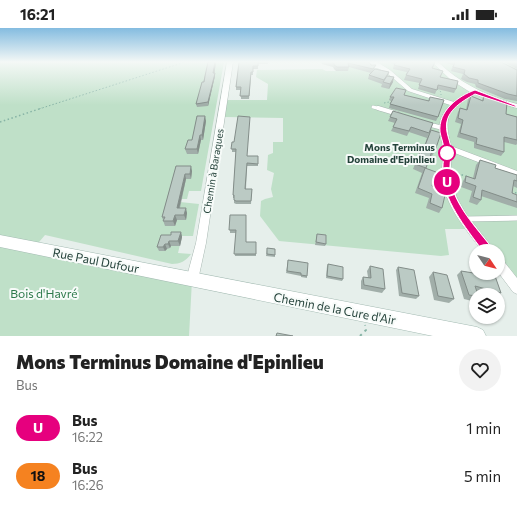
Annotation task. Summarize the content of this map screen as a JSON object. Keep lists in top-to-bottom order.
{
  "streets": {
    "street": ["Chemin à Baraques", "Rue Paul Dufour", "Chemin de la Cure d'Air"]
  },
  "crossings": [
    ["Chemin à Baraques", "Rue Paul Dufour"],
    ["Chemin à Baraques", "Chemin de la Cure d'Air"],
    ["Rue Paul Dufour", "Chemin de la Cure d'Air"]
  ],
  "parks": ["Bois d'Havré"],
  "places": ["Mons Terminus Domaine d'Epinlieu"],
  "lines": ["bus line U"],
  "north": "bottom right",
  "page": {
    "status": "16:21",
    "on_map": "U",
    "heading": ["Mons Terminus Domaine d'Epinlieu", "Bus"],
    "list": [
      {
        "mark": "U",
        "name": "Bus",
        "note": "16:22",
        "value": "1 min"
      },
      {
        "mark": "18",
        "name": "Bus",
        "note": "16:26",
        "value": "5 min"
      }
    ]
  }
}
